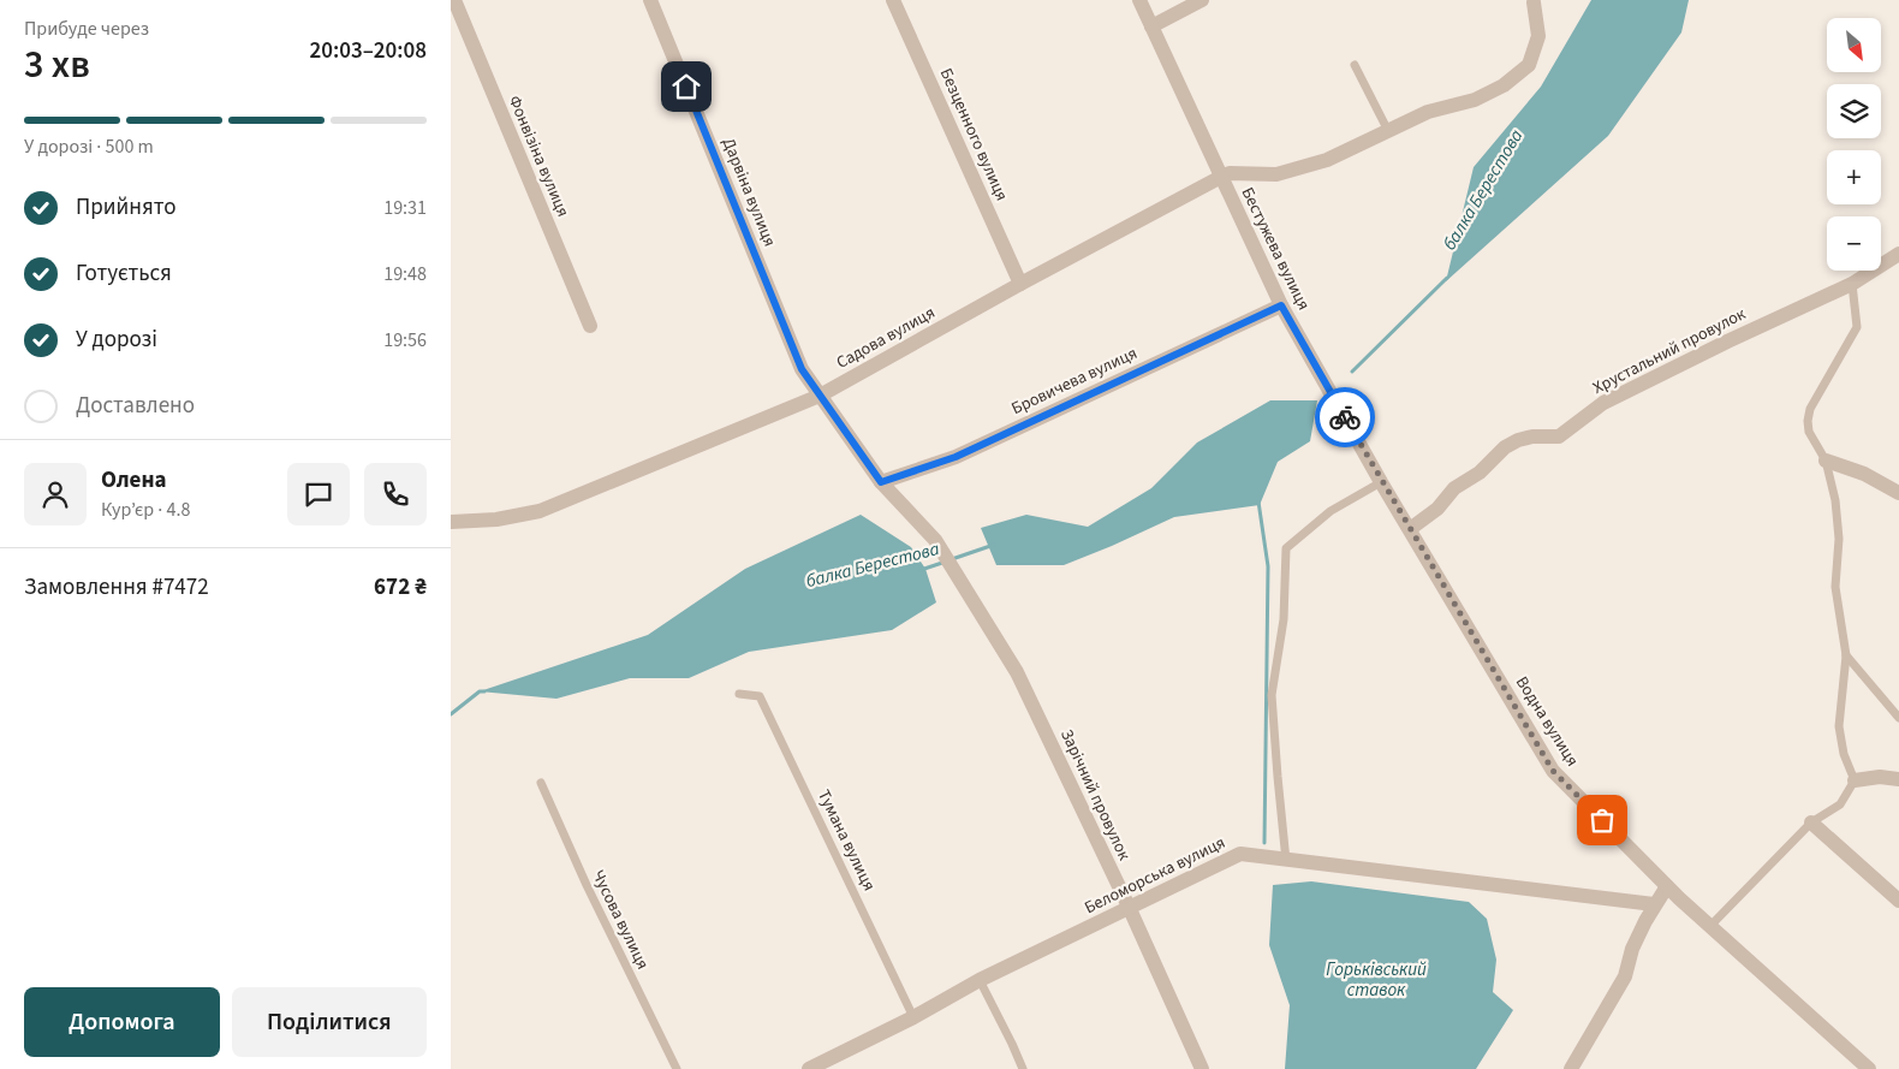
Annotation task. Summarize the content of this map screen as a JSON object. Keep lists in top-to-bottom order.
{
  "streets": {
    "street": [
      "Безценного вулиця",
      "Фонвізіна вулиця",
      "Дарвіна вулиця",
      "Бестужева вулиця",
      "Садова вулиця",
      "Хрустальний провулок",
      "Бровичева вулиця",
      "Водна вулиця",
      "Зарічний провулок",
      "Беломорська вулиця"
    ],
    "lane": ["Тумана вулиця", "Чусова вулиця"]
  },
  "crossings": [
    ["Безценного вулиця", "Садова вулиця"],
    ["Дарвіна вулиця", "Садова вулиця"],
    ["Дарвіна вулиця", "Бровичева вулиця"],
    ["Дарвіна вулиця", "Зарічний провулок"],
    ["Бестужева вулиця", "Садова вулиця"],
    ["Бестужева вулиця", "Бровичева вулиця"],
    ["Бестужева вулиця", "Водна вулиця"],
    ["Хрустальний провулок", "Водна вулиця"],
    ["Бровичева вулиця", "Зарічний провулок"],
    ["Зарічний провулок", "Беломорська вулиця"],
    ["Тумана вулиця", "Беломорська вулиця"]
  ],
  "water": ["балка Берестова", "Горьківський ставок"],
  "north": "bottom right",
  "page": {
    "heading": ["3 хв", "Прибуде через", "20:03–20:08"],
    "panel": [
      "Олена",
      "Кур’єр · 4.8",
      "Замовлення #7472",
      "672 ₴"
    ],
    "map_buttons": ["+", "−"],
    "bar": "У дорозі · 500 m",
    "list": [
      ["Прийнято", "19:31"],
      ["Готується", "19:48"],
      ["У дорозі", "19:56"],
      "Доставлено"
    ],
    "buttons": ["Допомога", "Поділитися"]
  }
}
